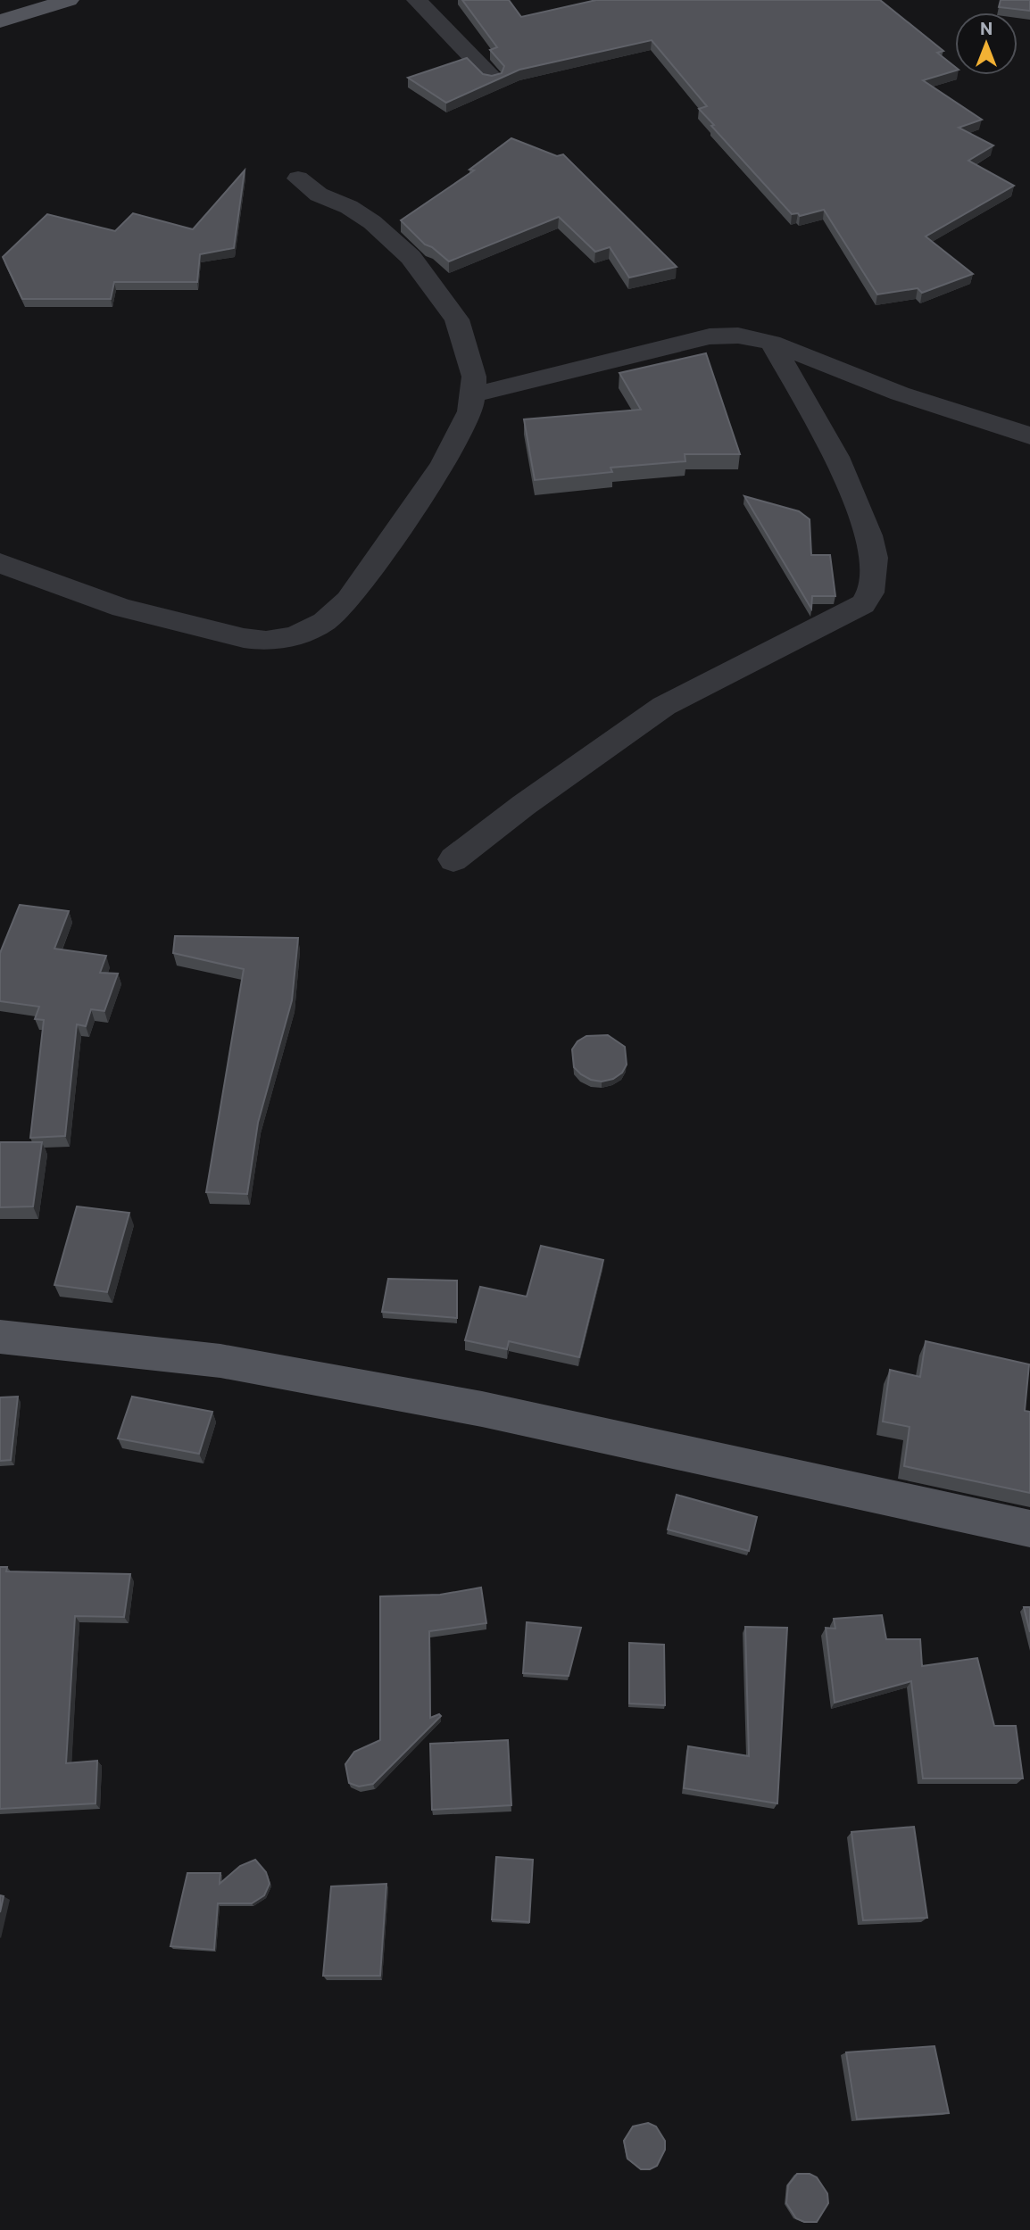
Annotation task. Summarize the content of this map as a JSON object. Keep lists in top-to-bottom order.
{
  "north": "top"
}
